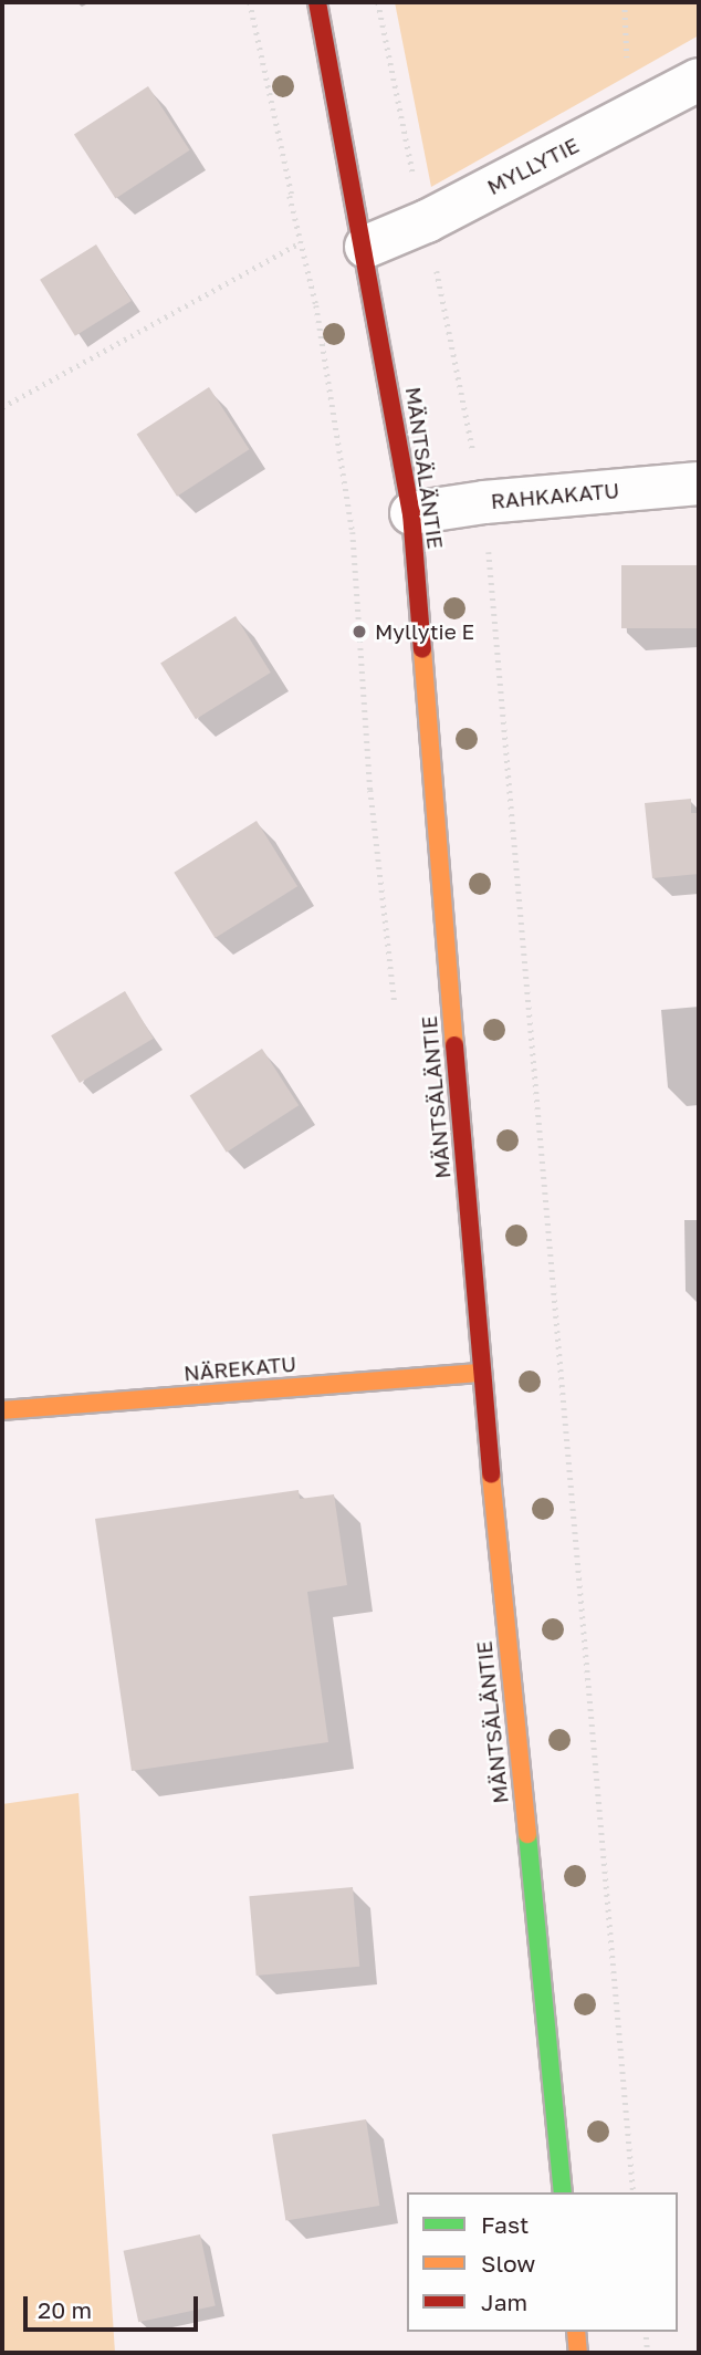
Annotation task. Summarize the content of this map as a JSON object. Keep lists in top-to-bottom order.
{
  "streets": {
    "street": [
      "MYLLYTIE",
      "MÄNTSÄLÄNTIE",
      "RAHKAKATU",
      "NÄREKATU"
    ]
  },
  "crossings": [
    ["MYLLYTIE", "MÄNTSÄLÄNTIE"],
    ["MÄNTSÄLÄNTIE", "RAHKAKATU"],
    ["MÄNTSÄLÄNTIE", "NÄREKATU"]
  ],
  "places": ["Myllytie E"],
  "legend": ["Fast", "Slow", "Jam"],
  "scale_bar": "20 m"
}
